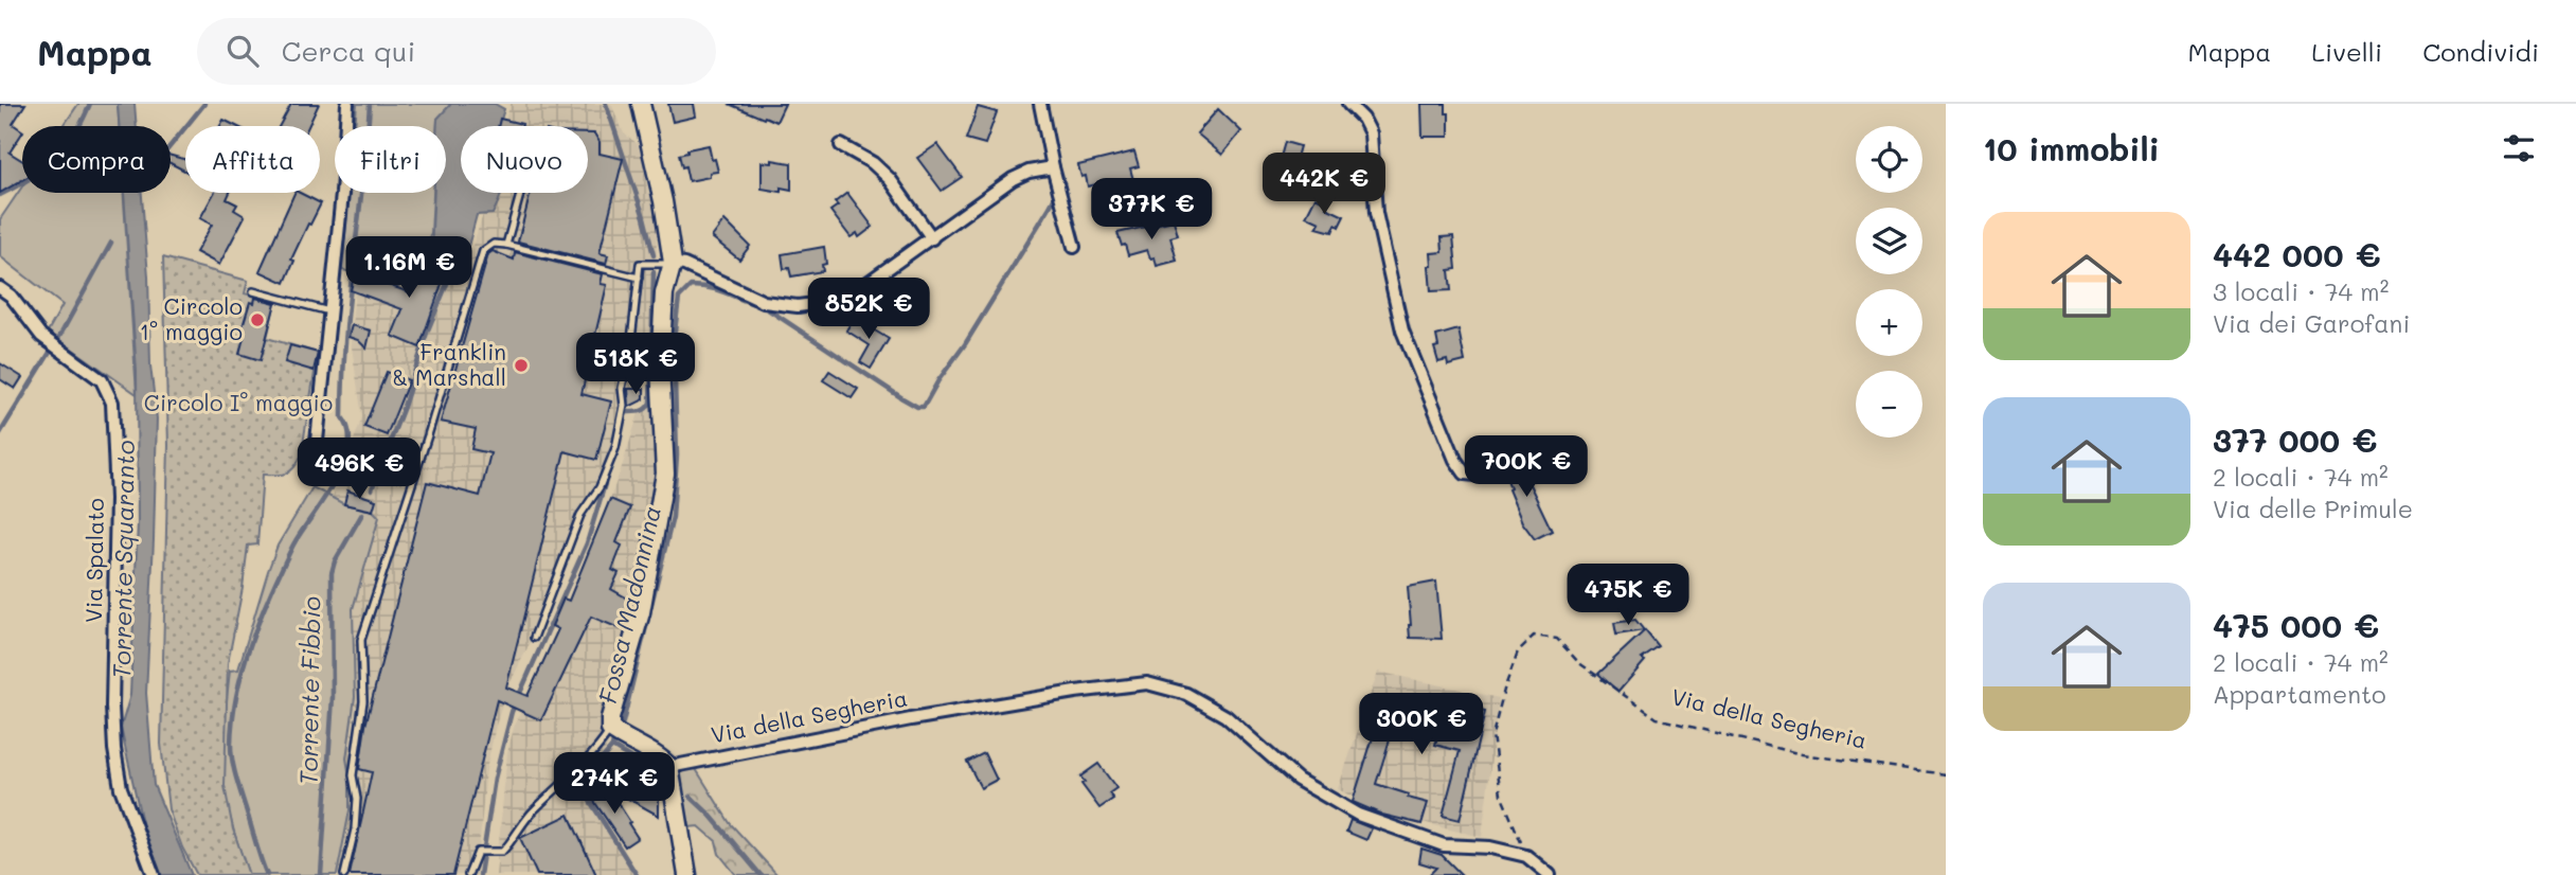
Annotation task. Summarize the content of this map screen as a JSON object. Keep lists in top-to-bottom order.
{
  "streets": {
    "street": ["Via Spalato", "Via della Segheria"]
  },
  "water": ["Torrente Squaranto", "Fossa Madonnina", "Torrente Fibbio"],
  "parks": ["Circolo I° maggio"],
  "places": ["Circolo 1° maggio", "Franklin & Marshall"],
  "page": {
    "header": "Mappa",
    "search": "Cerca qui",
    "nav": ["Mappa", "Livelli", "Condividi"],
    "heading": "10 immobili",
    "map_buttons": ["+", "−"],
    "chip": [
      "Compra",
      "Affitta",
      "Filtri",
      "Nuovo"
    ],
    "price": [
      "442K €",
      "377K €",
      "1.16M €",
      "852K €",
      "518K €",
      "700K €",
      "496K €",
      "475K €",
      "300K €",
      "274K €"
    ],
    "list": [
      {
        "name": "442 000 €",
        "note": "3 locali · 74 m² · Via dei Garofani"
      },
      {
        "name": "377 000 €",
        "note": "2 locali · 74 m² · Via delle Primule"
      },
      {
        "name": "475 000 €",
        "note": "2 locali · 74 m² · Appartamento"
      }
    ]
  }
}
